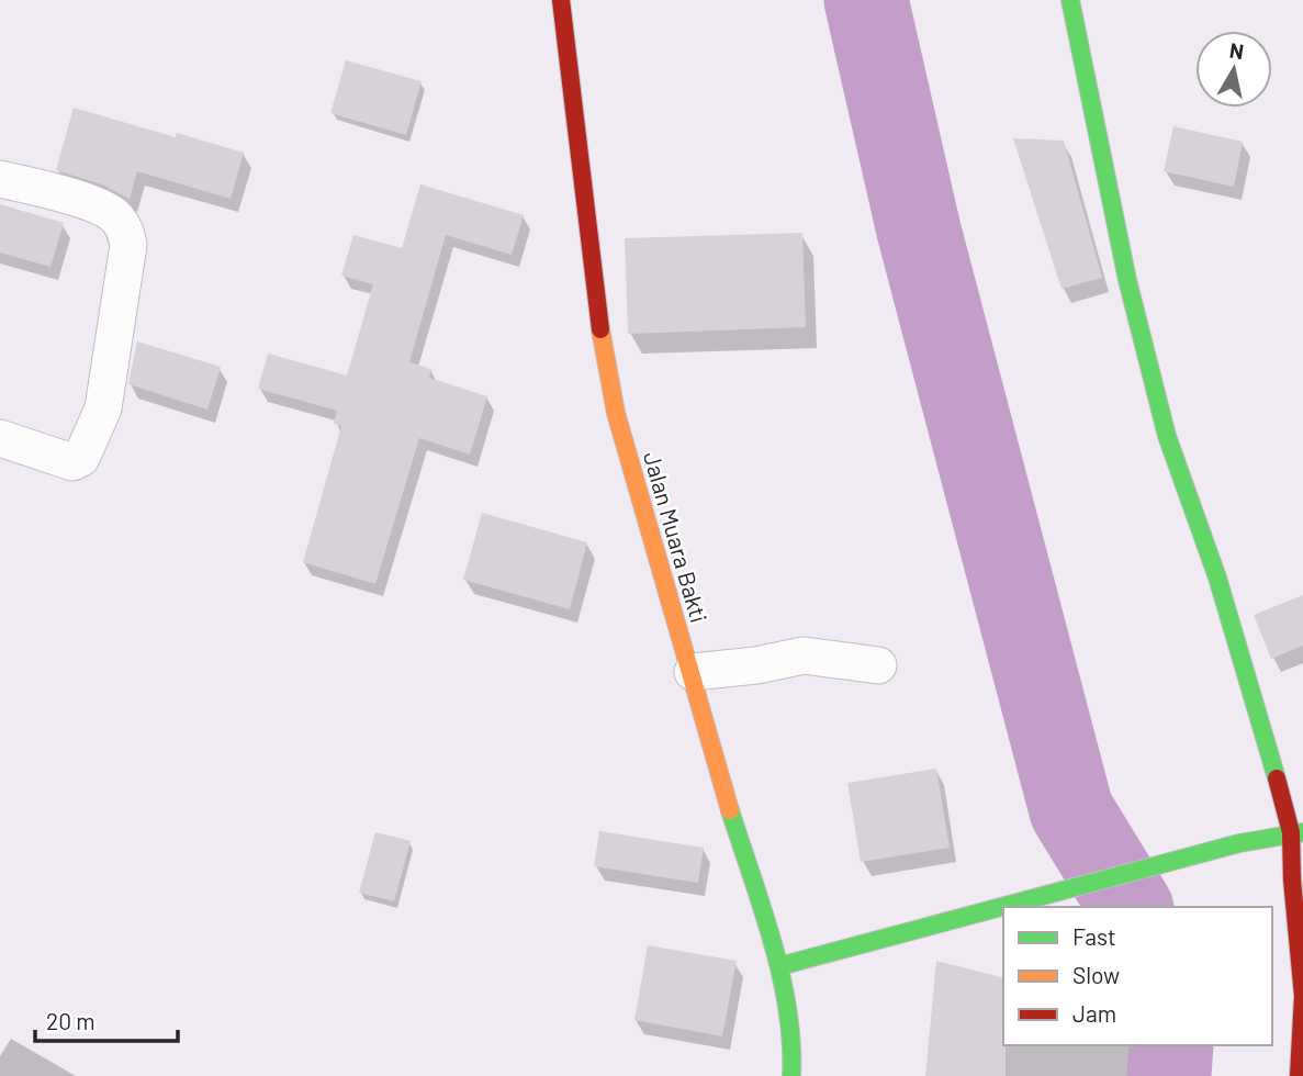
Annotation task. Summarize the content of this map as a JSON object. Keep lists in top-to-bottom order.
{
  "streets": {
    "street": ["Jalan Muara Bakti"]
  },
  "legend": ["Fast", "Slow", "Jam"],
  "scale_bar": "20 m",
  "north": "top"
}
